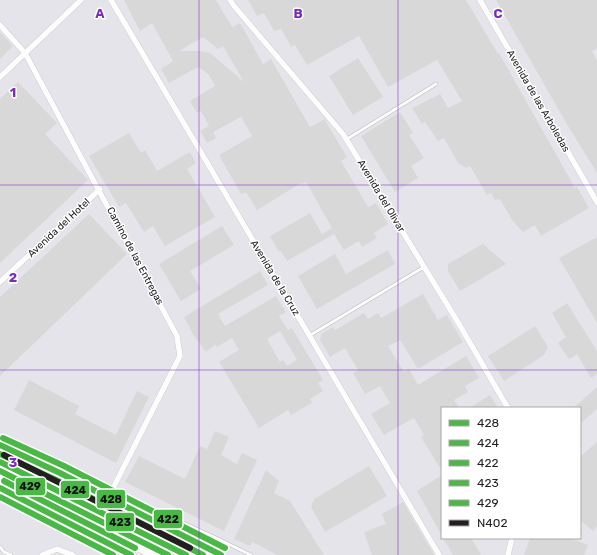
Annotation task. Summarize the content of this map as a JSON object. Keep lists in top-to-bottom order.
{
  "streets": {
    "street": [
      "Avenida de las Arboledas",
      "Avenida del Olivar",
      "Avenida del Hotel",
      "Camino de las Entregas",
      "Avenida de la Cruz"
    ]
  },
  "crossings": [
    ["Avenida del Hotel", "Camino de las Entregas"]
  ],
  "lines": [
    "transit line 422",
    "transit line 428",
    "transit line 424",
    "transit line N402",
    "transit line 423",
    "transit line 429"
  ],
  "legend": [
    "428",
    "424",
    "422",
    "423",
    "429",
    "N402"
  ],
  "grid": {
    "columns": ["A", "B", "C"],
    "rows": ["1", "2", "3"]
  }
}
